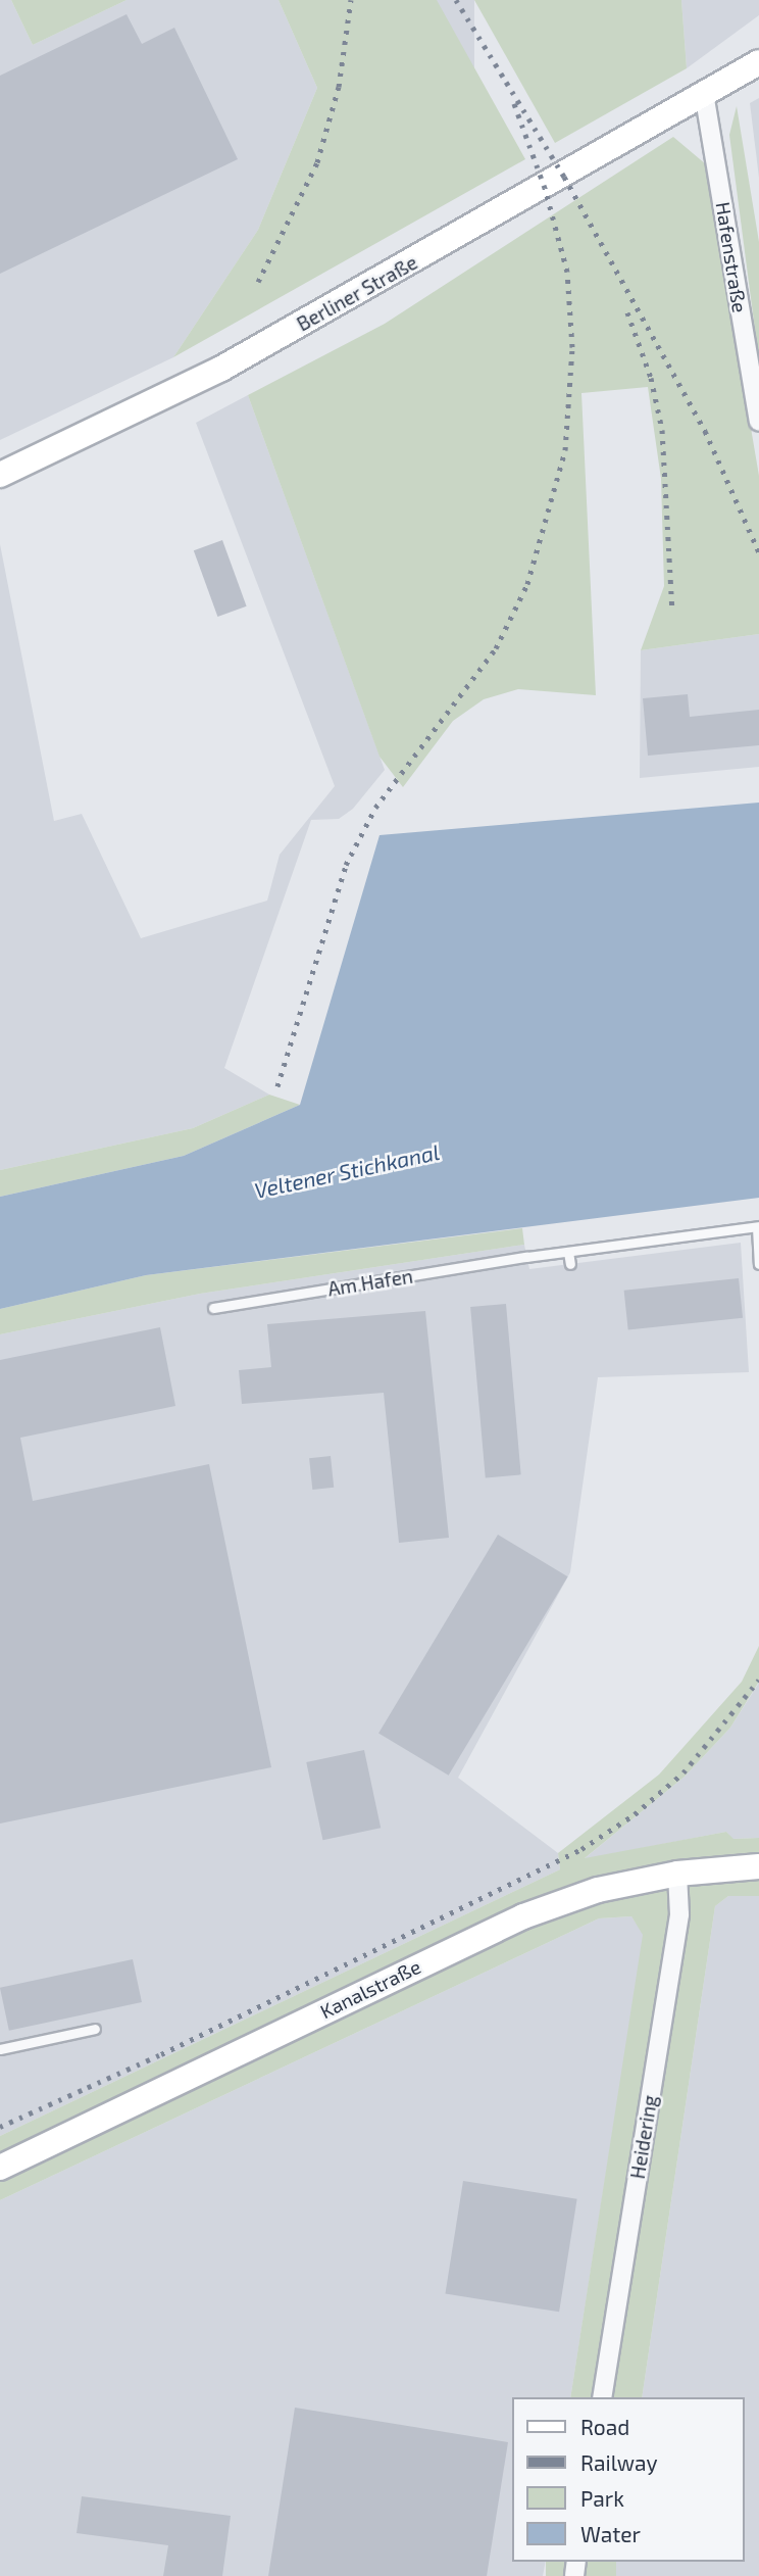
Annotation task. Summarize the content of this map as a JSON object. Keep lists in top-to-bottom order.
{
  "streets": {
    "main road": ["Berliner Straße", "Kanalstraße"],
    "street": ["Hafenstraße", "Heidering"],
    "lane": ["Am Hafen"]
  },
  "crossings": [
    ["Hafenstraße", "Berliner Straße"],
    ["Kanalstraße", "Heidering"]
  ],
  "water": ["Veltener Stichkanal"],
  "legend": [
    "Road",
    "Railway",
    "Park",
    "Water"
  ]
}
